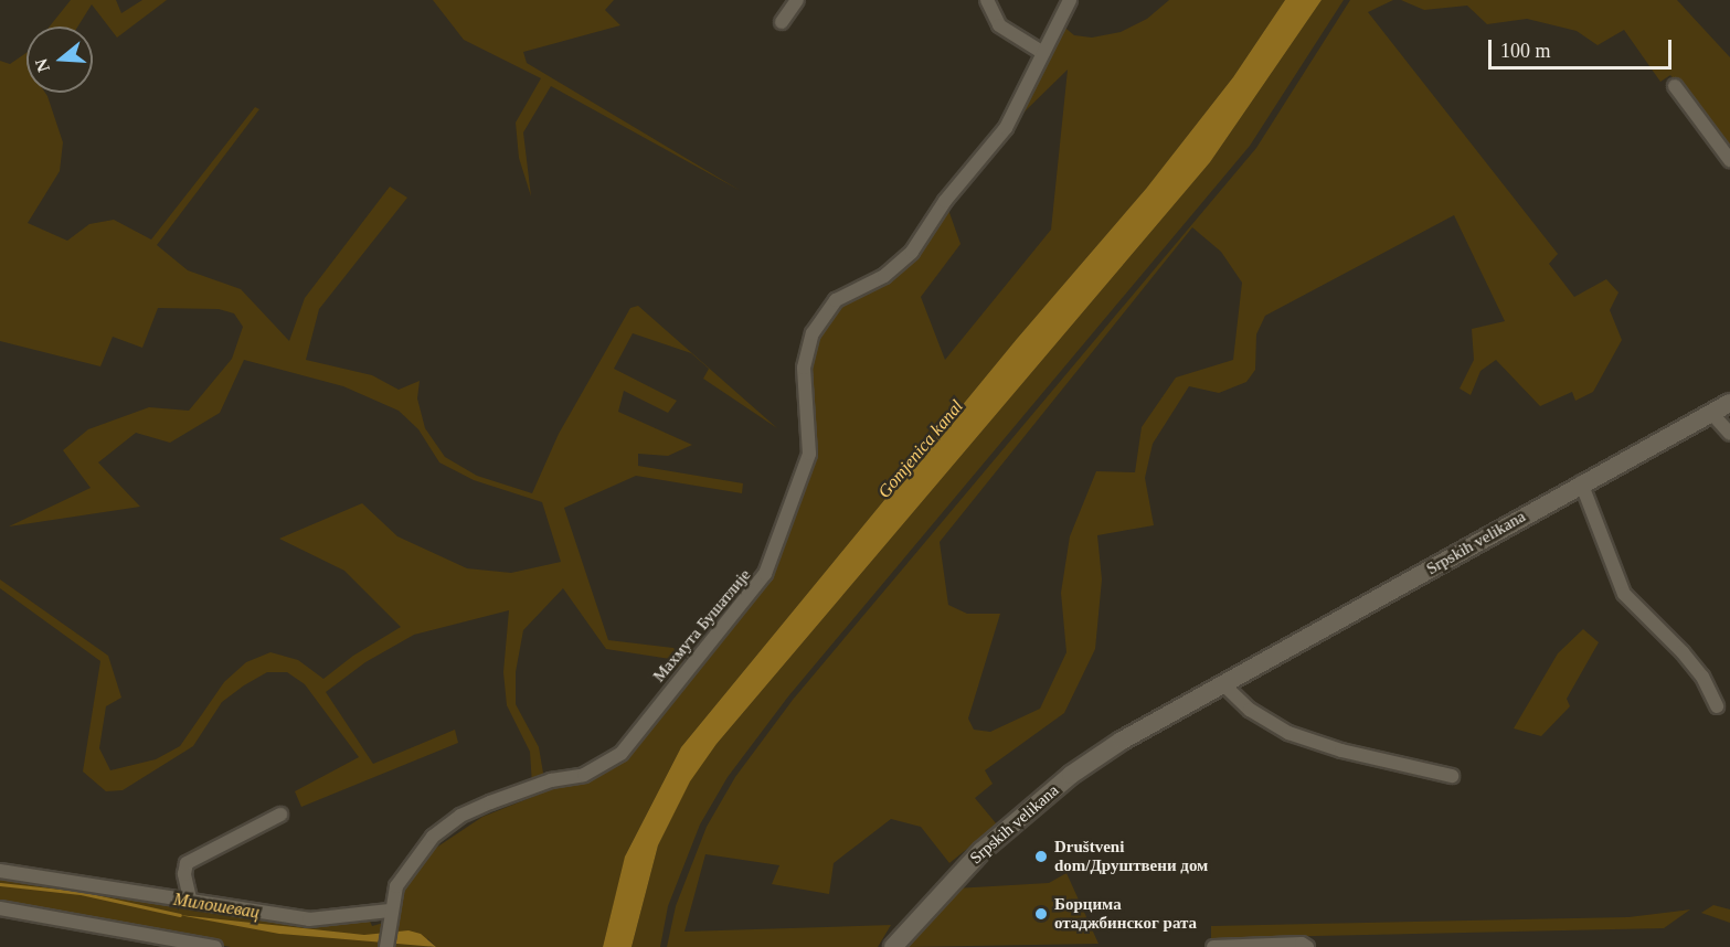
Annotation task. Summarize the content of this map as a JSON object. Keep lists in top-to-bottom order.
{
  "streets": {
    "main road": ["Srpskih velikana"],
    "street": ["Махмута Бушатлије"]
  },
  "water": ["Gomjenica kanal", "Милошевац"],
  "places": ["Društveni dom/Друштвени дом", "Борцима отаджбинског рата"],
  "scale_bar": "100 m",
  "north": "left"
}
